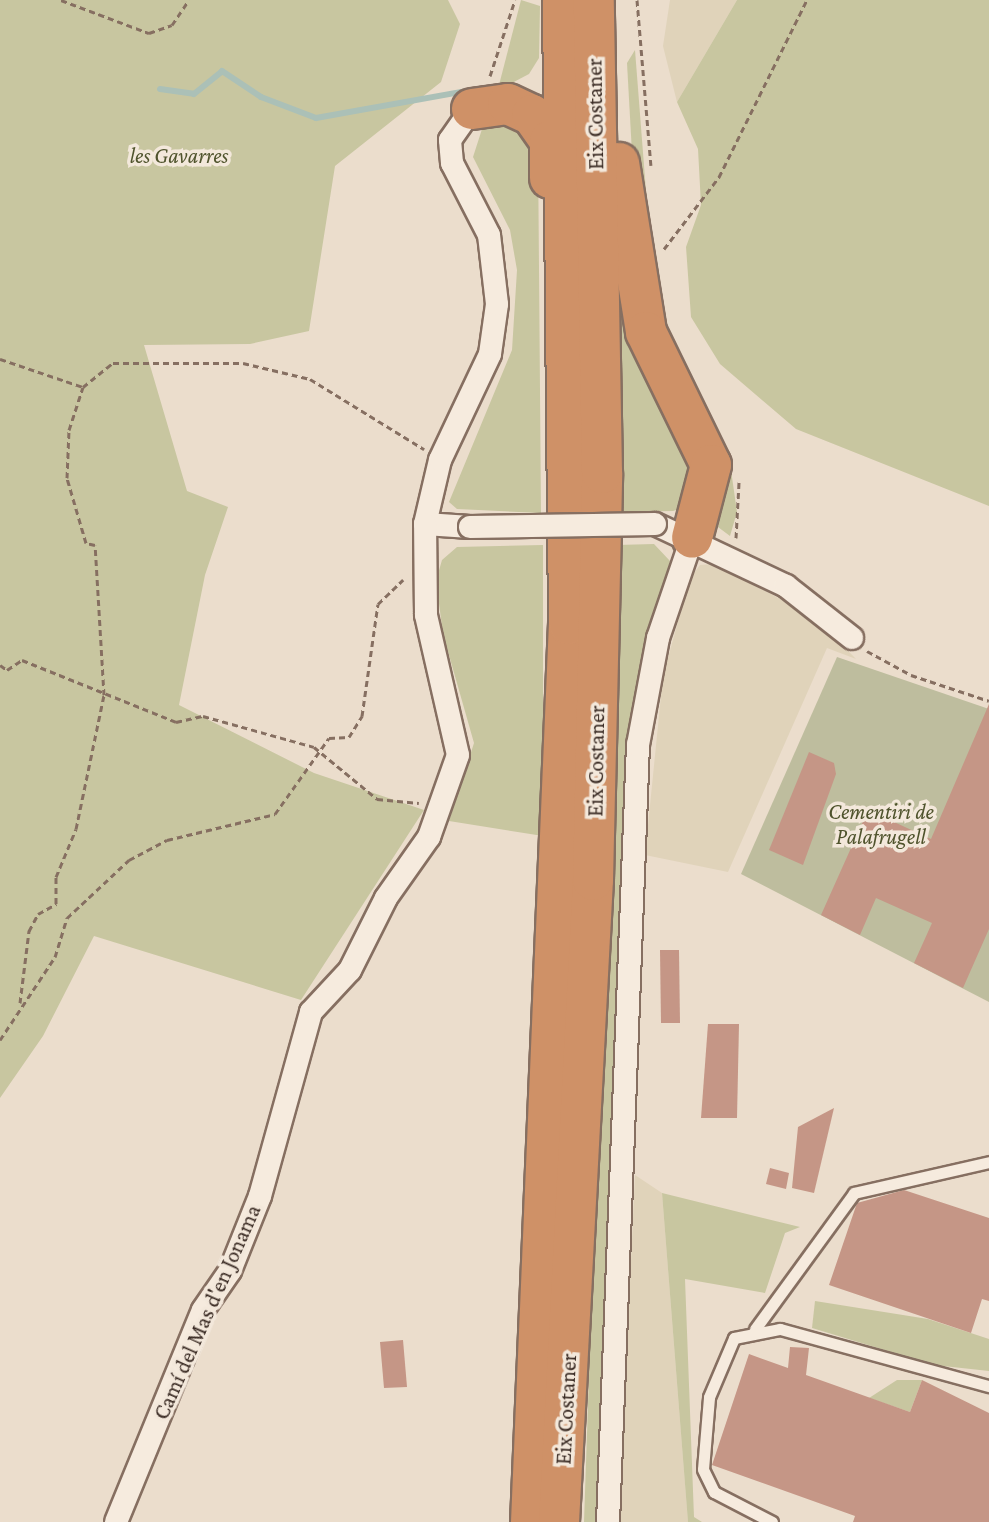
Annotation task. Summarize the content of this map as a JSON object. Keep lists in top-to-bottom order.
{
  "streets": {
    "highway": ["Eix Costaner"],
    "street": ["Camí del Mas d'en Jonama"]
  },
  "parks": ["les Gavarres", "Cementiri de Palafrugell"]
}
